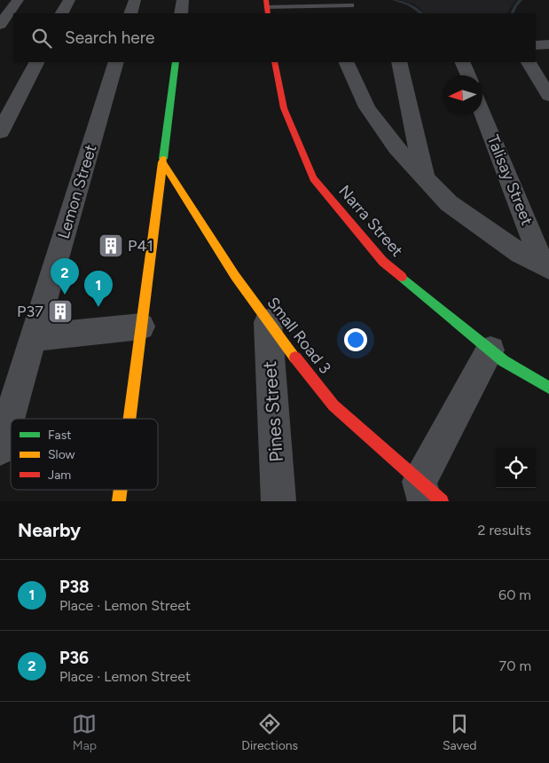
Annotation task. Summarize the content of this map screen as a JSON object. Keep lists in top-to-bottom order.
{
  "streets": {
    "street": [
      "Talisay Street",
      "Lemon Street",
      "Narra Street",
      "Small Road 3",
      "Pines Street"
    ]
  },
  "crossings": [
    ["Small Road 3", "Pines Street"]
  ],
  "places": {
    "building": ["P41", "P37"]
  },
  "legend": ["Fast", "Slow", "Jam"],
  "north": "left",
  "page": {
    "search": "Search here",
    "pins": ["2", "1"],
    "heading": ["Nearby", "2 results"],
    "list": [
      {
        "mark": "1",
        "name": "P38",
        "note": "Place · Lemon Street",
        "value": "60 m"
      },
      {
        "mark": "2",
        "name": "P36",
        "note": "Place · Lemon Street",
        "value": "70 m"
      }
    ],
    "nav": ["Map", "Directions", "Saved"]
  }
}
